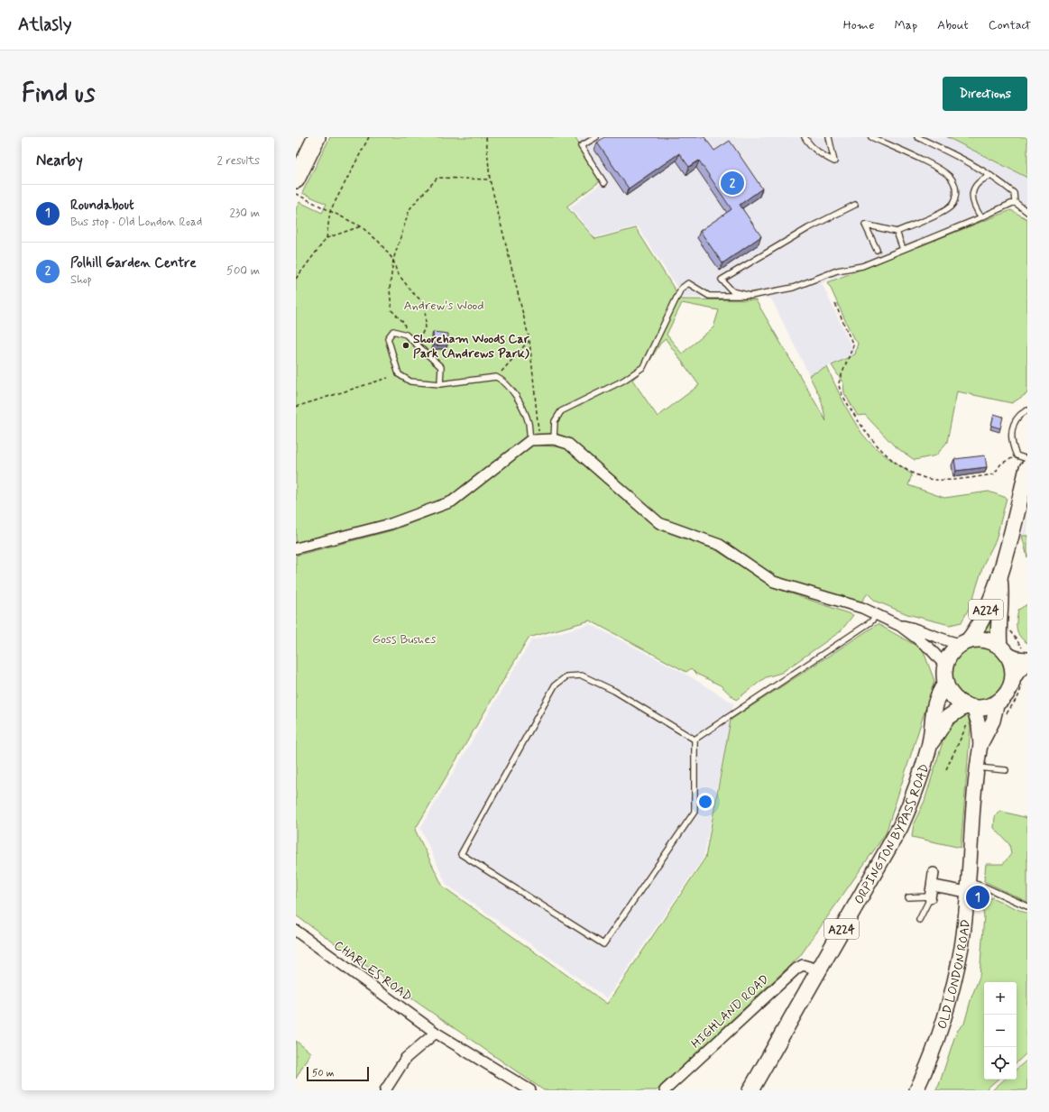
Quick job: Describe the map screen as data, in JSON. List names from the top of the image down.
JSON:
{
  "streets": {
    "main road": ["A224", "ORPINGTON BYPASS ROAD"],
    "street": ["CHARLES ROAD", "OLD LONDON ROAD", "HIGHLAND ROAD"]
  },
  "crossings": [
    ["A224", "ORPINGTON BYPASS ROAD"],
    ["A224", "OLD LONDON ROAD"],
    ["ORPINGTON BYPASS ROAD", "OLD LONDON ROAD"],
    ["ORPINGTON BYPASS ROAD", "HIGHLAND ROAD"]
  ],
  "parks": ["Andrew's Wood", "Goss Bushes"],
  "places": ["Shoreham Woods Car Park (Andrews Park)"],
  "scale_bar": "50 m",
  "page": {
    "header": "Atlasly",
    "nav": [
      "Home",
      "Map",
      "About",
      "Contact"
    ],
    "buttons": "Directions",
    "title": "Find us",
    "heading": ["Nearby", "2 results"],
    "pins": ["2", "1"],
    "list": [
      {
        "mark": "1",
        "name": "Roundabout",
        "note": "Bus stop · Old London Road",
        "value": "230 m"
      },
      {
        "mark": "2",
        "name": "Polhill Garden Centre",
        "note": "Shop",
        "value": "500 m"
      }
    ],
    "map_buttons": ["+", "−"],
    "scale": "50 m"
  }
}
